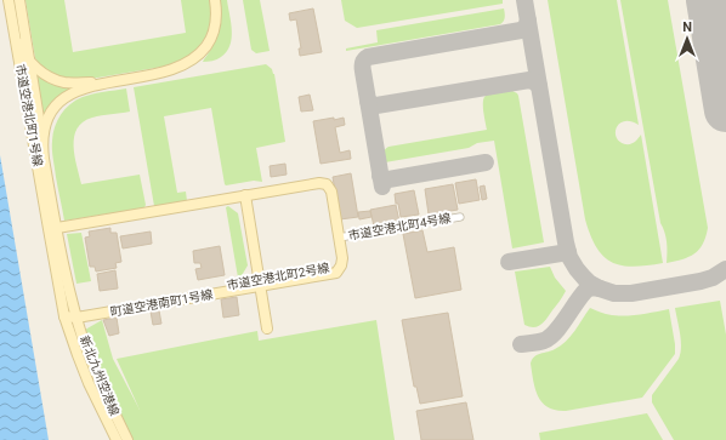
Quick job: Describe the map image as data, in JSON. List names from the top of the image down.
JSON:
{
  "streets": {
    "street": [
      "市道空港北町1号線",
      "市道空港北町4号線",
      "市道空港北町2号線",
      "新北九州空港線"
    ]
  },
  "crossings": [
    ["市道空港北町1号線", "市道空港北町2号線"],
    ["市道空港北町1号線", "新北九州空港線"],
    ["市道空港北町4号線", "市道空港北町2号線"],
    ["市道空港北町2号線", "新北九州空港線"]
  ],
  "north": "top"
}
